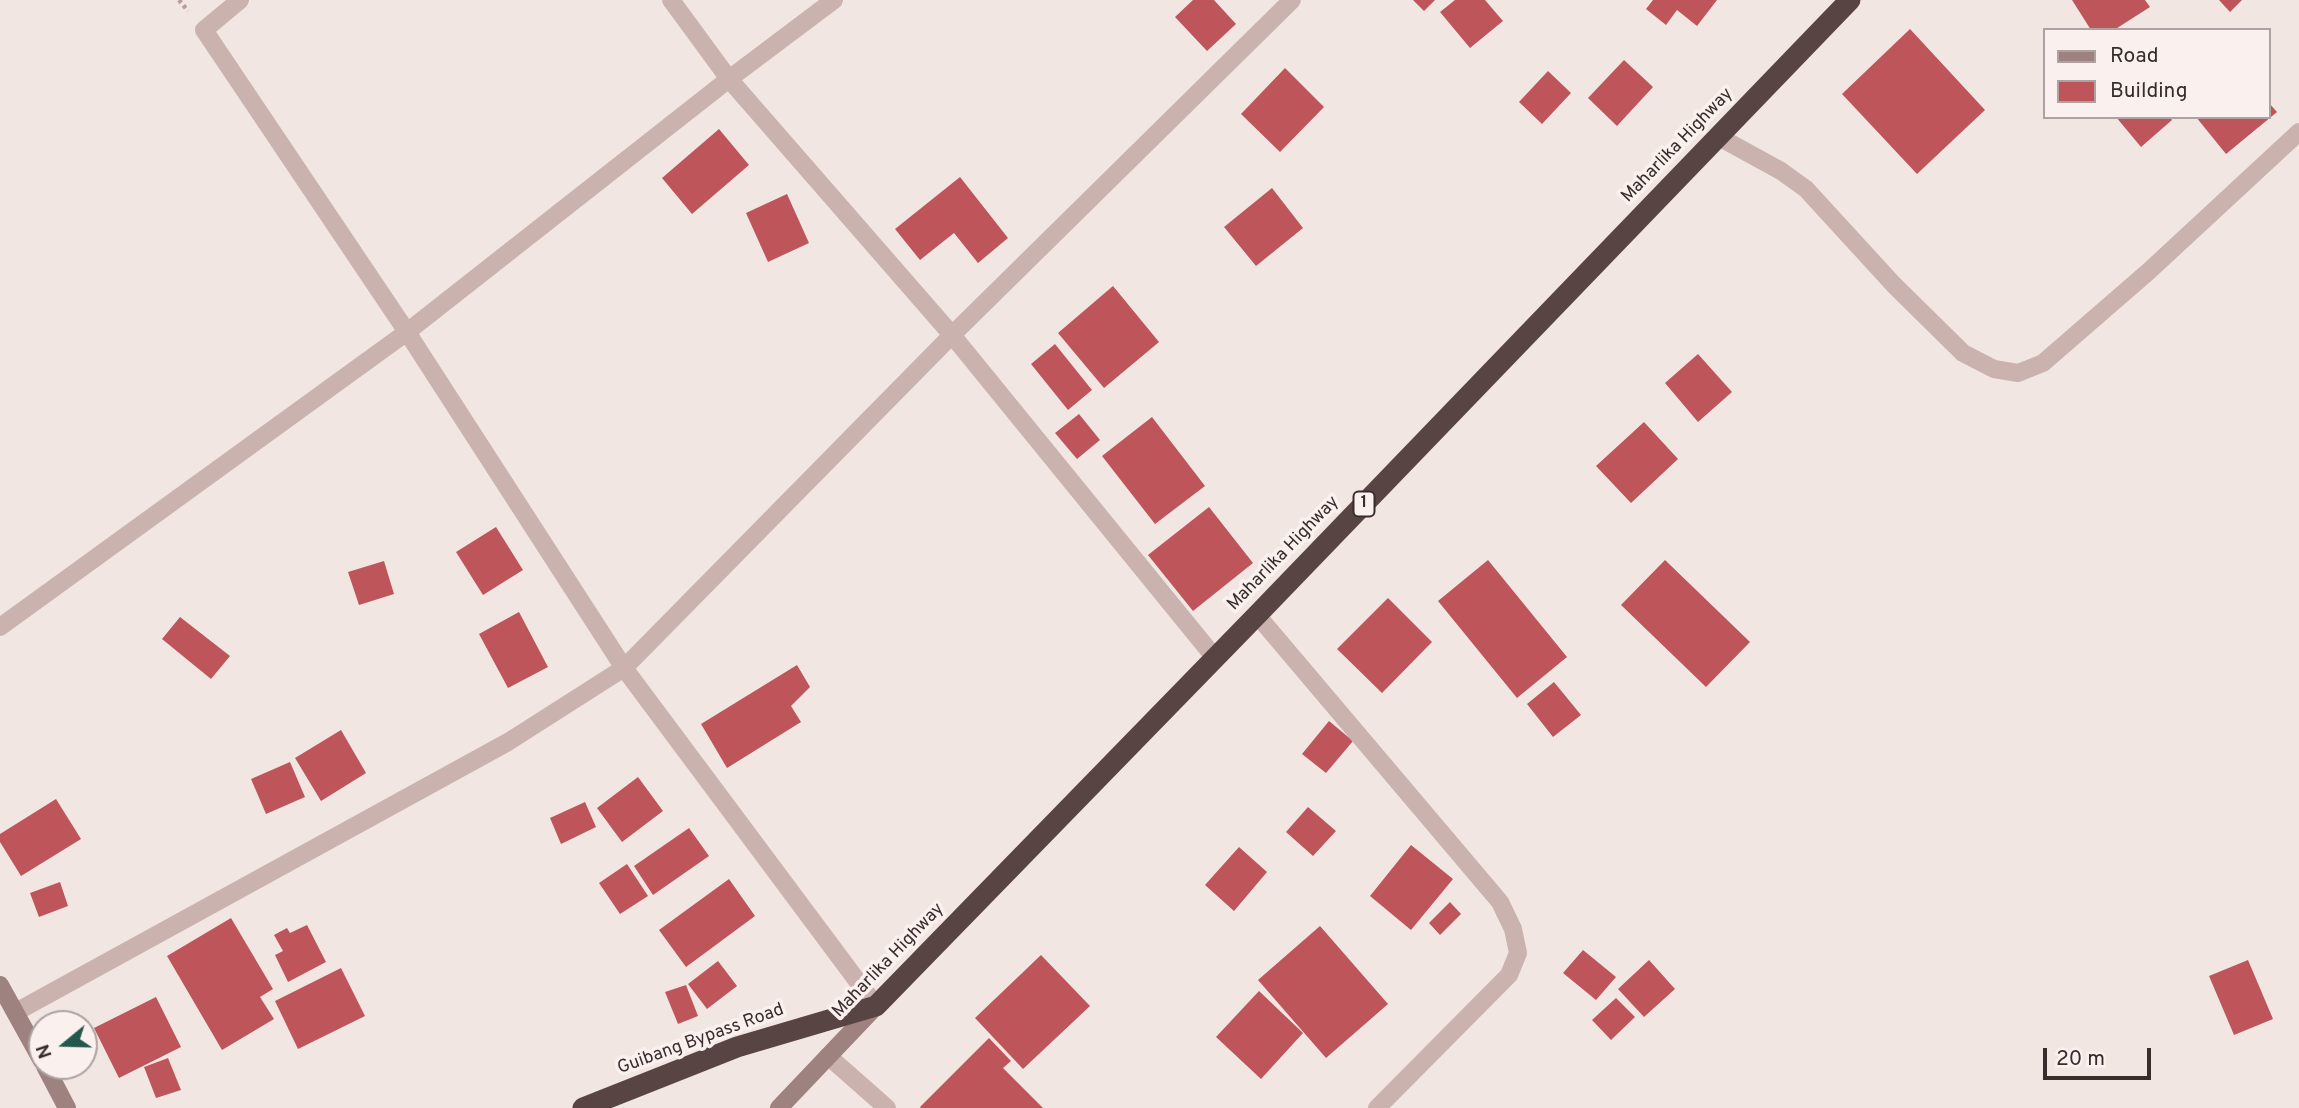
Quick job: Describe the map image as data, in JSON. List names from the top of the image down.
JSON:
{
  "streets": {
    "highway": ["Maharlika Highway", "1", "Guibang Bypass Road"]
  },
  "crossings": [
    ["Maharlika Highway", "Guibang Bypass Road"]
  ],
  "legend": ["Road", "Building"],
  "scale_bar": "20 m",
  "north": "left"
}
